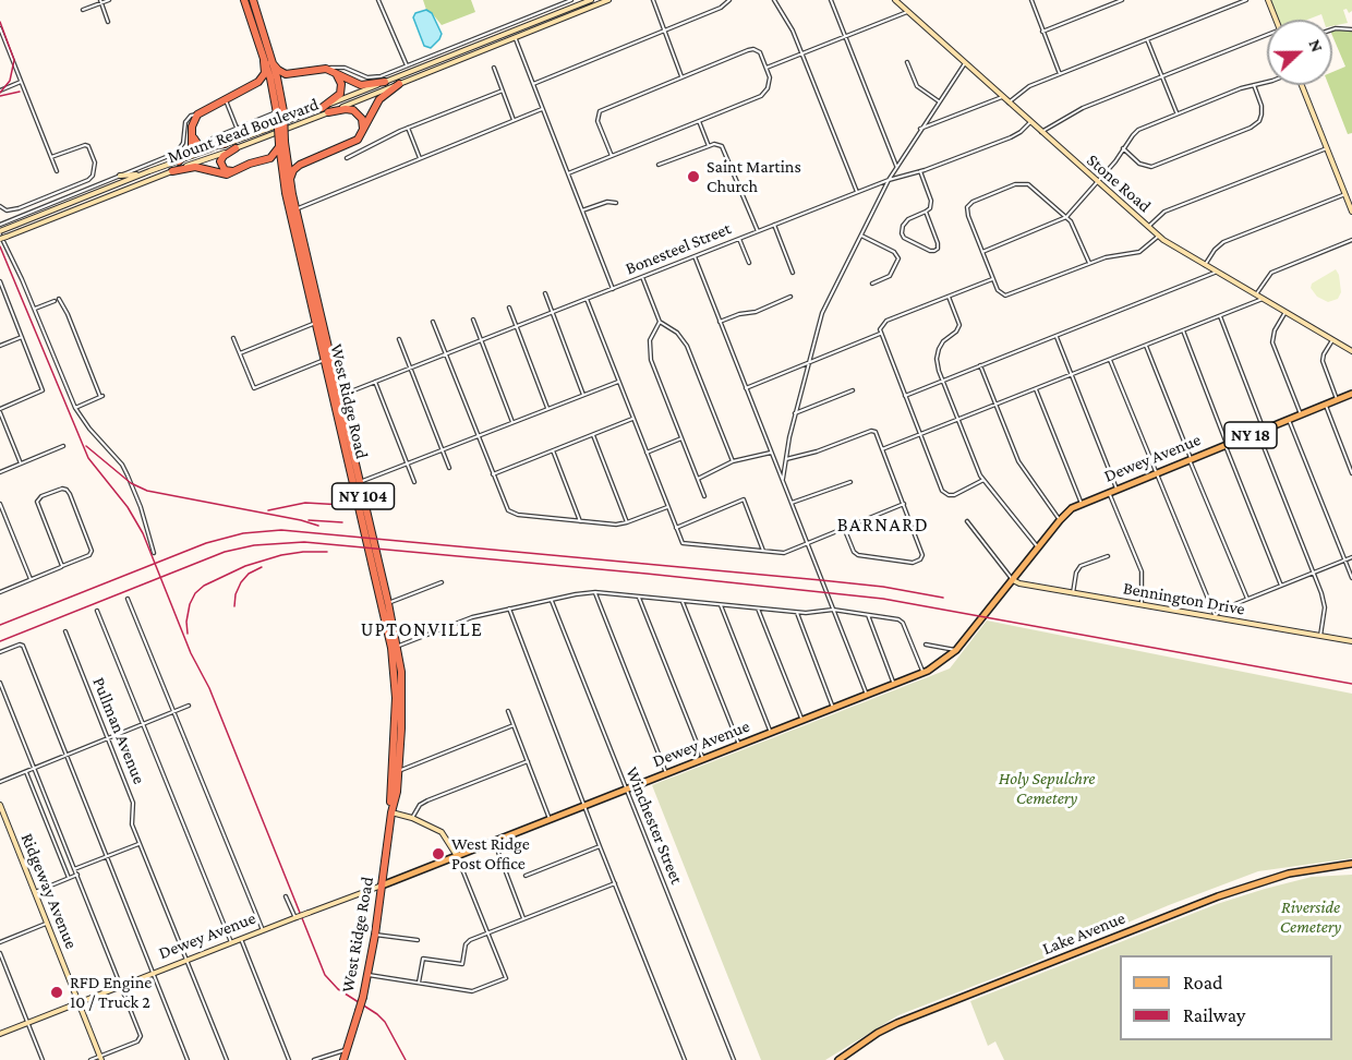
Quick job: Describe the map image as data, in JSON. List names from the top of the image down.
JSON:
{
  "streets": {
    "highway": ["West Ridge Road", "NY 104"],
    "main road": ["NY 18", "Dewey Avenue", "Lake Avenue"],
    "street": [
      "Mount Read Boulevard",
      "Stone Road",
      "Bonesteel Street",
      "Bennington Drive",
      "Pullman Avenue",
      "Winchester Street",
      "Ridgeway Avenue"
    ]
  },
  "crossings": [
    ["Mount Read Boulevard", "West Ridge Road"],
    ["Stone Road", "Bonesteel Street"],
    ["Bonesteel Street", "West Ridge Road"],
    ["West Ridge Road", "Dewey Avenue"],
    ["Dewey Avenue", "Bennington Drive"],
    ["Dewey Avenue", "Pullman Avenue"],
    ["Dewey Avenue", "Winchester Street"],
    ["Dewey Avenue", "Ridgeway Avenue"]
  ],
  "districts": ["BARNARD", "UPTONVILLE"],
  "parks": ["Holy Sepulchre Cemetery", "Riverside Cemetery"],
  "places": ["Saint Martins Church", "West Ridge Post Office", "RFD Engine 10 / Truck 2"],
  "legend": ["Road", "Railway"],
  "north": "right"
}
